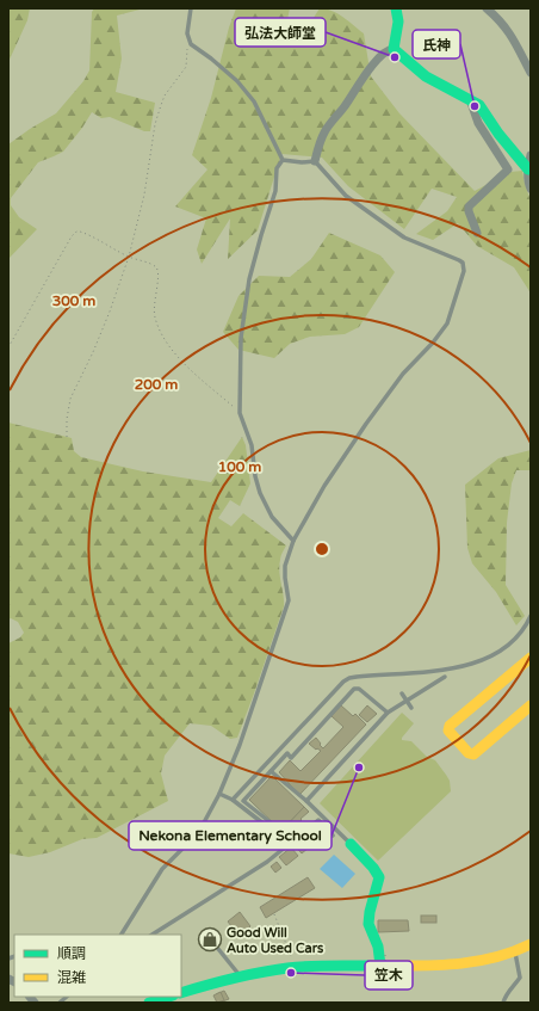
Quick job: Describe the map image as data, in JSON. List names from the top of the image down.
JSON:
{
  "places": {
    "other": [
      "弘法大師堂",
      "氏神",
      "Nekona Elementary School",
      "笠木"
    ],
    "shop": ["Good Will Auto Used Cars"]
  },
  "legend": ["順調", "混雑"],
  "rings": ["300 m", "200 m", "100 m"]
}
